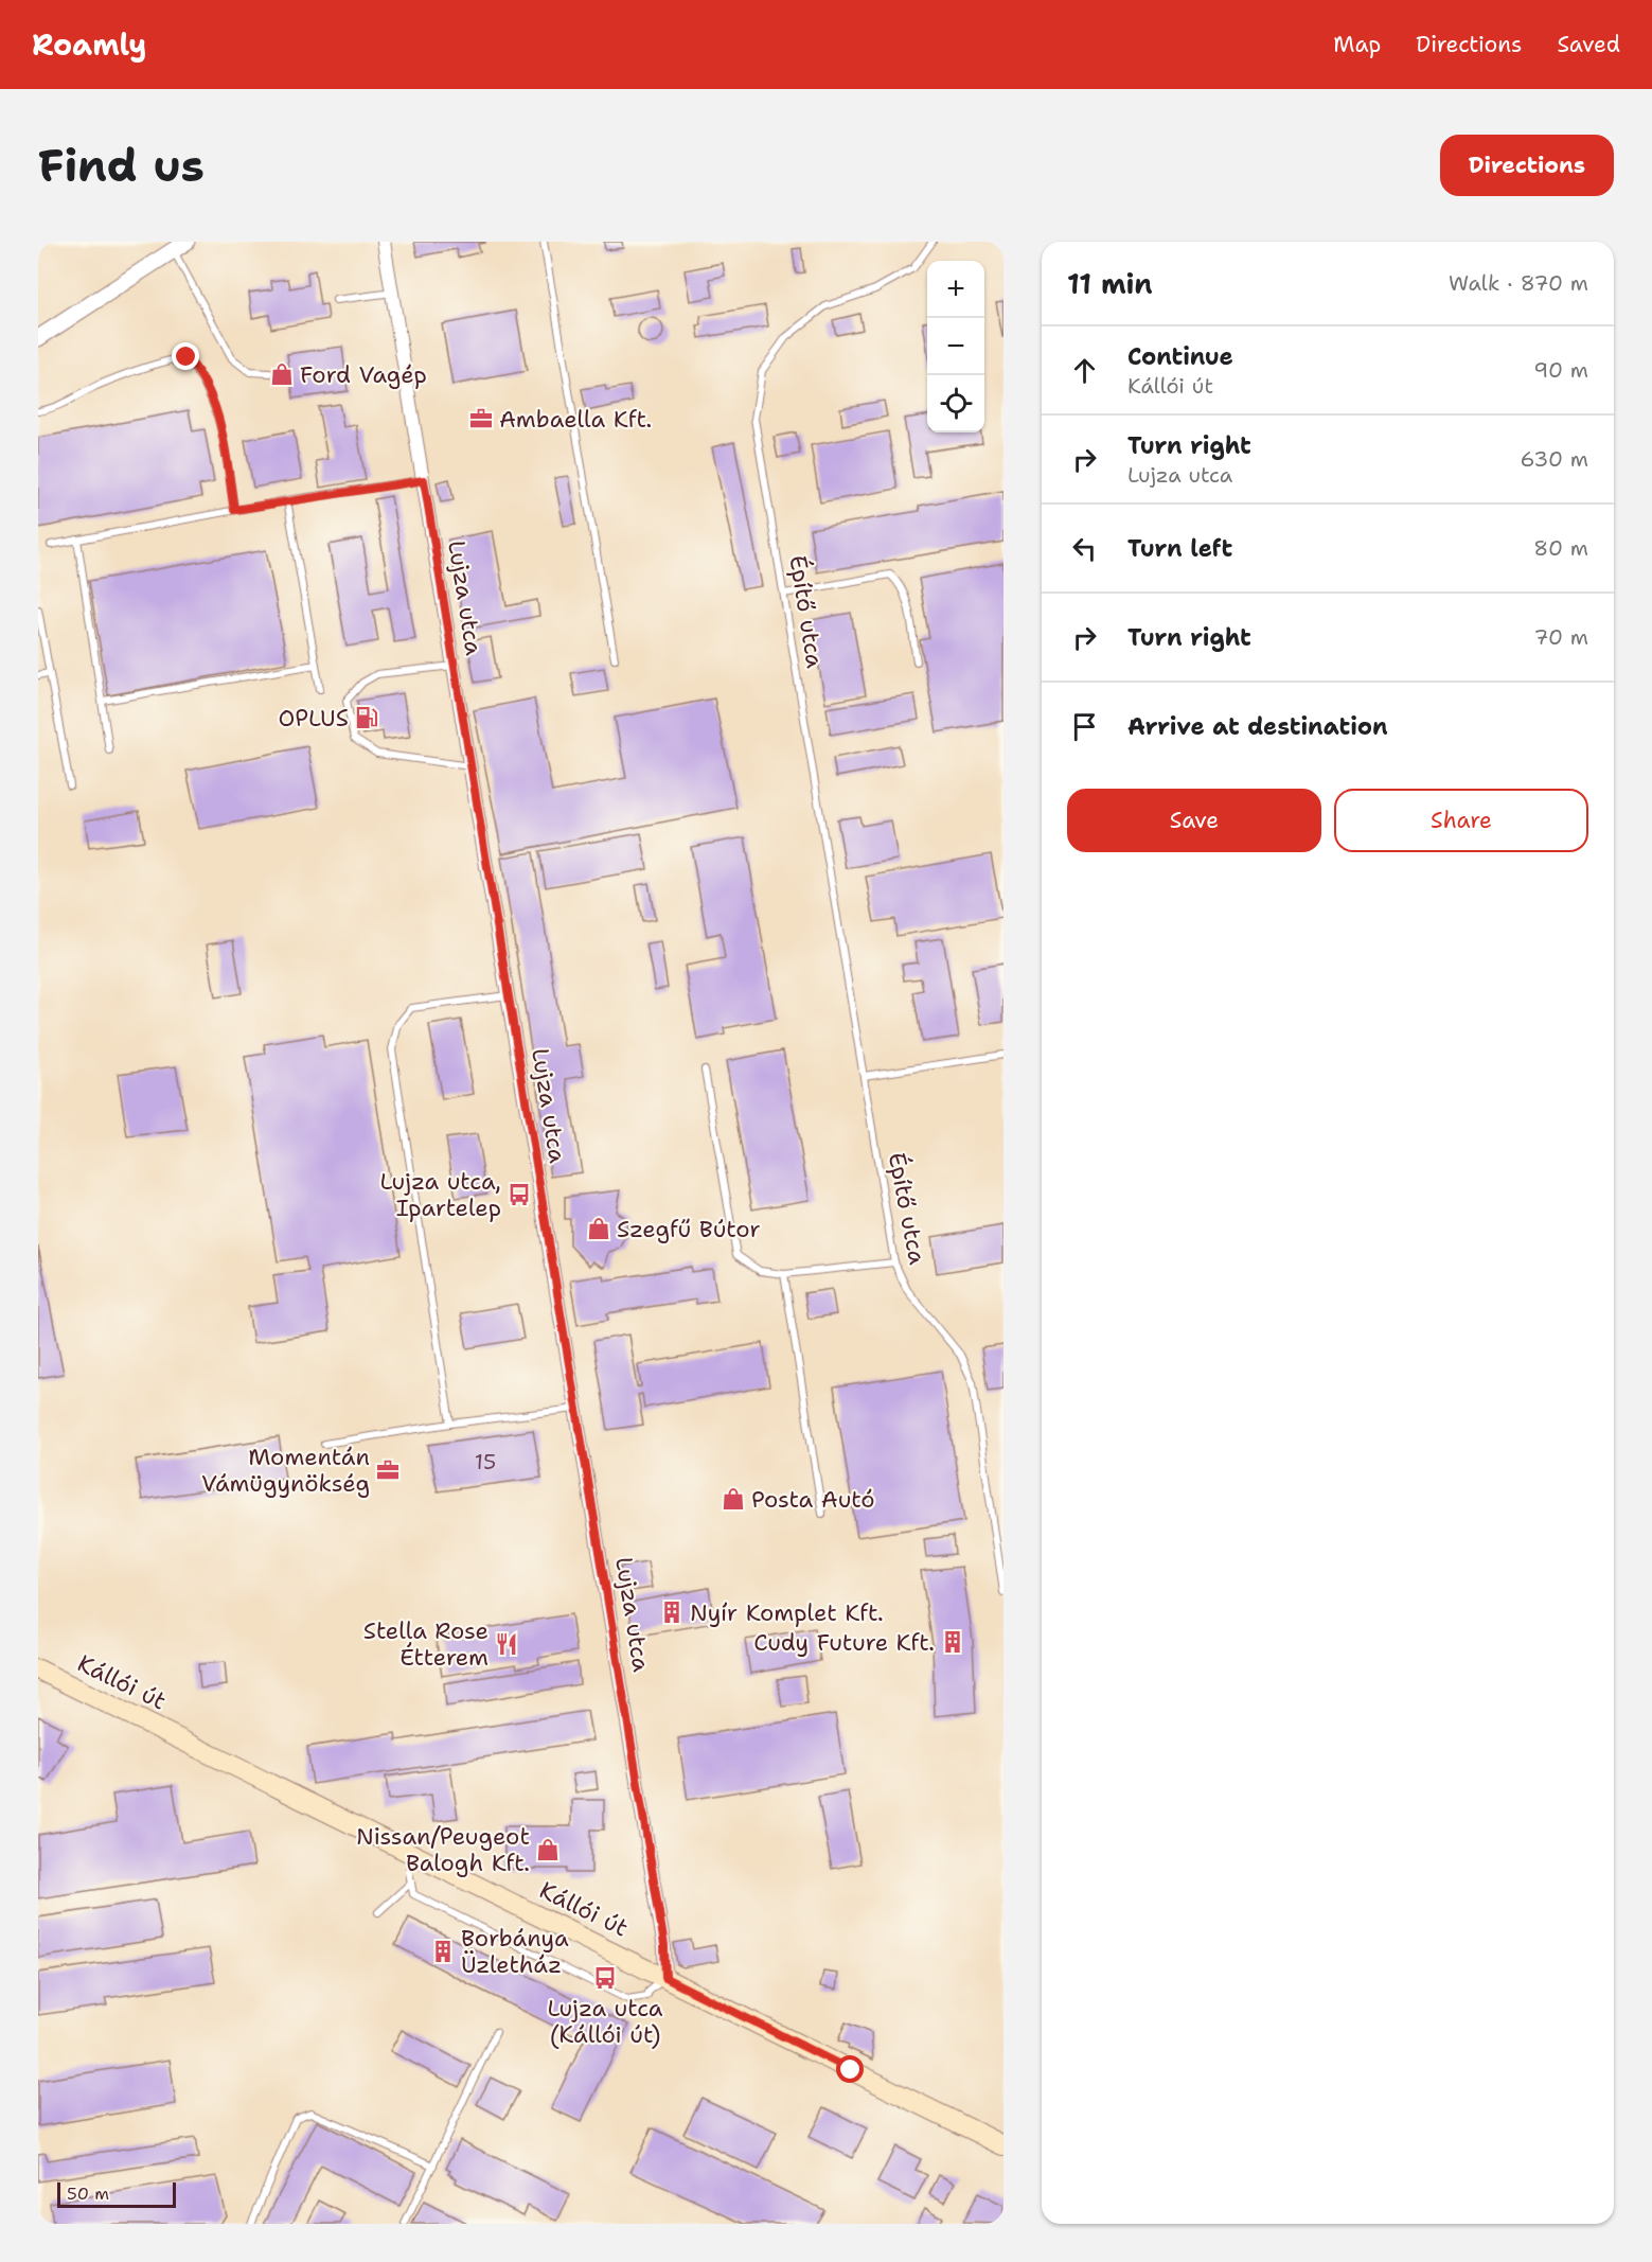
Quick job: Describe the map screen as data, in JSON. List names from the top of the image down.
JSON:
{
  "streets": {
    "main road": ["Kállói út"],
    "street": ["Lujza utca"],
    "lane": ["Építő utca"]
  },
  "crossings": [
    ["Lujza utca", "Kállói út"]
  ],
  "places": {
    "shop": [
      "Ford Vagép",
      "Szegfű Bútor",
      "Posta Autó",
      "Nissan/Peugeot Balogh Kft."
    ],
    "office": ["Ambaella Kft.", "Momentán Vámügynökség"],
    "fuel station": ["OPLUS"],
    "bus stop": ["Lujza utca, Ipartelep", "Lujza utca (Kállói út)"],
    "building": ["Nyír Komplet Kft.", "Cudy Future Kft.", "Borbánya Üzletház"],
    "restaurant": ["Stella Rose Étterem"]
  },
  "house_numbers": ["15"],
  "scale_bar": "50 m",
  "page": {
    "header": "Roamly",
    "nav": ["Map", "Directions", "Saved"],
    "buttons": [
      "Directions",
      ["Save", "Share"]
    ],
    "title": "Find us",
    "heading": ["11 min", "Walk · 870 m"],
    "map_buttons": ["+", "−"],
    "list": [
      ["Continue", "Kállói út", "90 m"],
      ["Turn right", "Lujza utca", "630 m"],
      ["Turn left", "80 m"],
      ["Turn right", "70 m"],
      "Arrive at destination"
    ],
    "scale": "50 m"
  }
}
